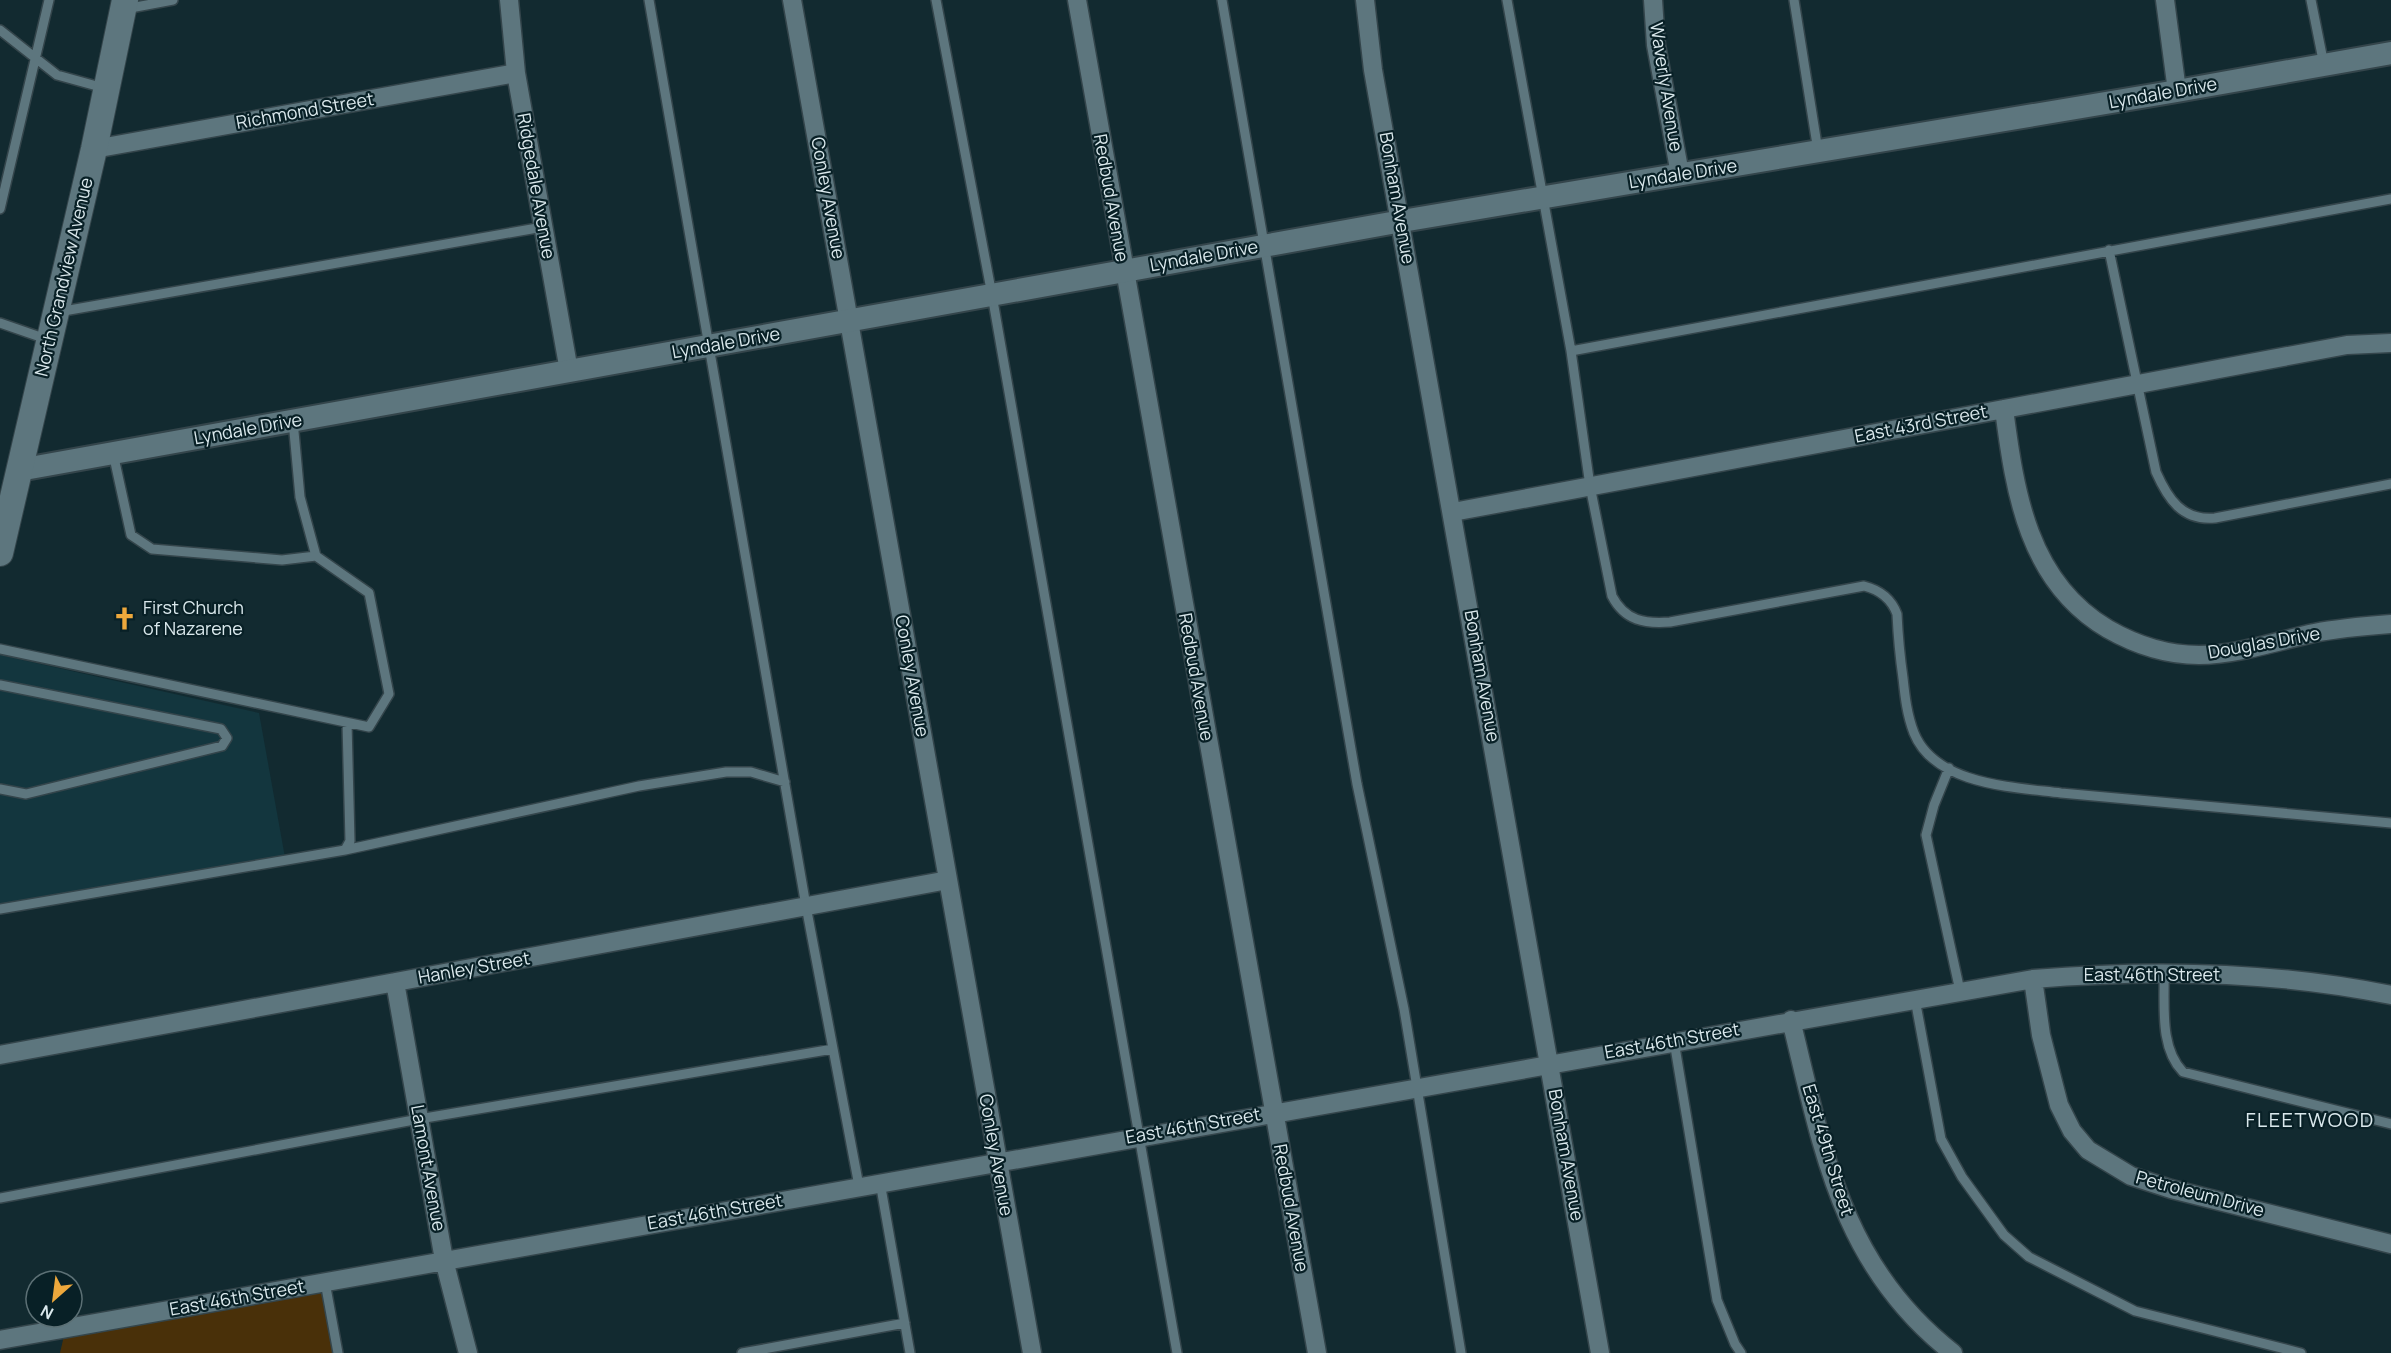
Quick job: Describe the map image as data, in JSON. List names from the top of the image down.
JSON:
{
  "streets": {
    "main road": ["North Grandview Avenue"],
    "street": [
      "Waverly Avenue",
      "Lyndale Drive",
      "Richmond Street",
      "Ridgedale Avenue",
      "Conley Avenue",
      "Redbud Avenue",
      "Bonham Avenue",
      "East 43rd Street",
      "Douglas Drive",
      "Hanley Street",
      "East 46th Street",
      "East 49th Street",
      "Lamont Avenue",
      "Petroleum Drive"
    ]
  },
  "crossings": [
    ["Waverly Avenue", "Lyndale Drive"],
    ["Lyndale Drive", "Ridgedale Avenue"],
    ["Lyndale Drive", "Conley Avenue"],
    ["Lyndale Drive", "Redbud Avenue"],
    ["Lyndale Drive", "Bonham Avenue"],
    ["Lyndale Drive", "North Grandview Avenue"],
    ["Richmond Street", "Ridgedale Avenue"],
    ["Richmond Street", "North Grandview Avenue"],
    ["Conley Avenue", "Hanley Street"],
    ["Conley Avenue", "East 46th Street"],
    ["Redbud Avenue", "East 46th Street"],
    ["Bonham Avenue", "East 43rd Street"],
    ["Bonham Avenue", "East 46th Street"],
    ["East 43rd Street", "Douglas Drive"],
    ["Hanley Street", "Lamont Avenue"],
    ["East 46th Street", "East 49th Street"],
    ["East 46th Street", "Lamont Avenue"],
    ["East 46th Street", "Petroleum Drive"]
  ],
  "districts": ["FLEETWOOD"],
  "places": {
    "church": ["First Church of Nazarene"]
  },
  "north": "bottom left"
}
